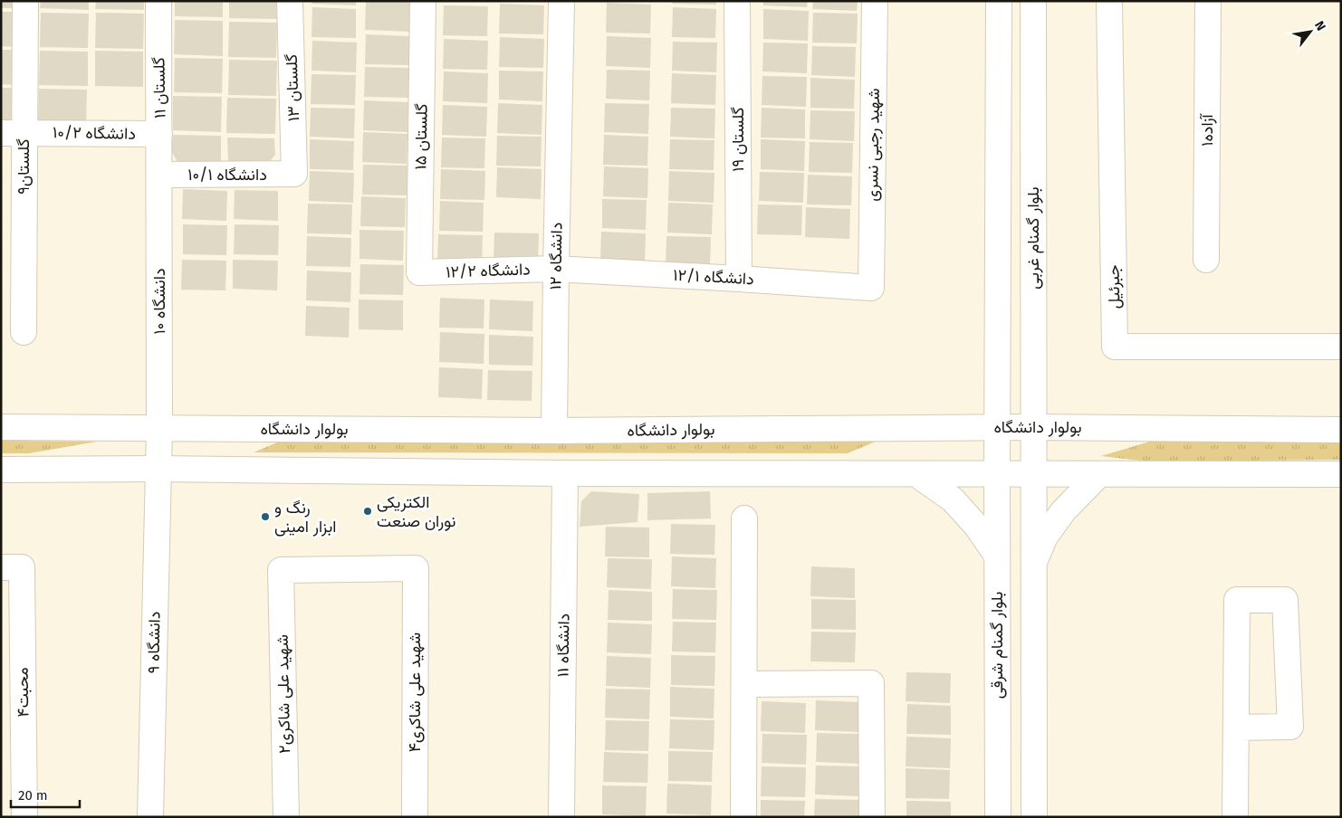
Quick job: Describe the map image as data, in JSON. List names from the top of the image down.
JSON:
{
  "streets": {
    "street": [
      "گلستان ۱۱",
      "گلستان ۱۳",
      "آزاده۱",
      "دانشگاه ۱۰/۲",
      "گلستان ۱۵",
      "گلستان ۱۹",
      "شهید رجبی نسری",
      "گلستان۹",
      "دانشگاه ۱۰/۱",
      "بلوار گمنام غربی",
      "دانشگاه ۱۲",
      "دانشگاه ۱۲/۲",
      "دانشگاه ۱۲/۱",
      "جبرئیل",
      "دانشگاه ۱۰",
      "بولوار دانشگاه",
      "دانشگاه ۹",
      "دانشگاه ۱۱",
      "بلوار گمنام شرقی",
      "محبت۴",
      "شهید علی شاکری۴",
      "شهید علی شاکری۲"
    ]
  },
  "crossings": [
    ["گلستان ۱۱", "دانشگاه ۱۰/۲"],
    ["گلستان ۱۱", "دانشگاه ۱۰/۱"],
    ["گلستان ۱۱", "دانشگاه ۱۰"],
    ["گلستان ۱۳", "دانشگاه ۱۰/۱"],
    ["دانشگاه ۱۰/۲", "گلستان۹"],
    ["گلستان ۱۵", "دانشگاه ۱۲/۲"],
    ["گلستان ۱۹", "دانشگاه ۱۲/۱"],
    ["شهید رجبی نسری", "دانشگاه ۱۲/۱"],
    ["دانشگاه ۱۰/۱", "دانشگاه ۱۰"],
    ["بلوار گمنام غربی", "بولوار دانشگاه"],
    ["دانشگاه ۱۲", "دانشگاه ۱۲/۲"],
    ["دانشگاه ۱۲", "دانشگاه ۱۲/۱"],
    ["دانشگاه ۱۲", "بولوار دانشگاه"],
    ["دانشگاه ۱۲/۲", "دانشگاه ۱۲/۱"],
    ["دانشگاه ۱۰", "بولوار دانشگاه"],
    ["دانشگاه ۱۰", "دانشگاه ۹"],
    ["شهید علی شاکری۴", "شهید علی شاکری۲"]
  ],
  "places": ["الکتریکی نوران صنعت", "رنگ و ابزار امینی"],
  "scale_bar": "20 m",
  "north": "top right"
}
